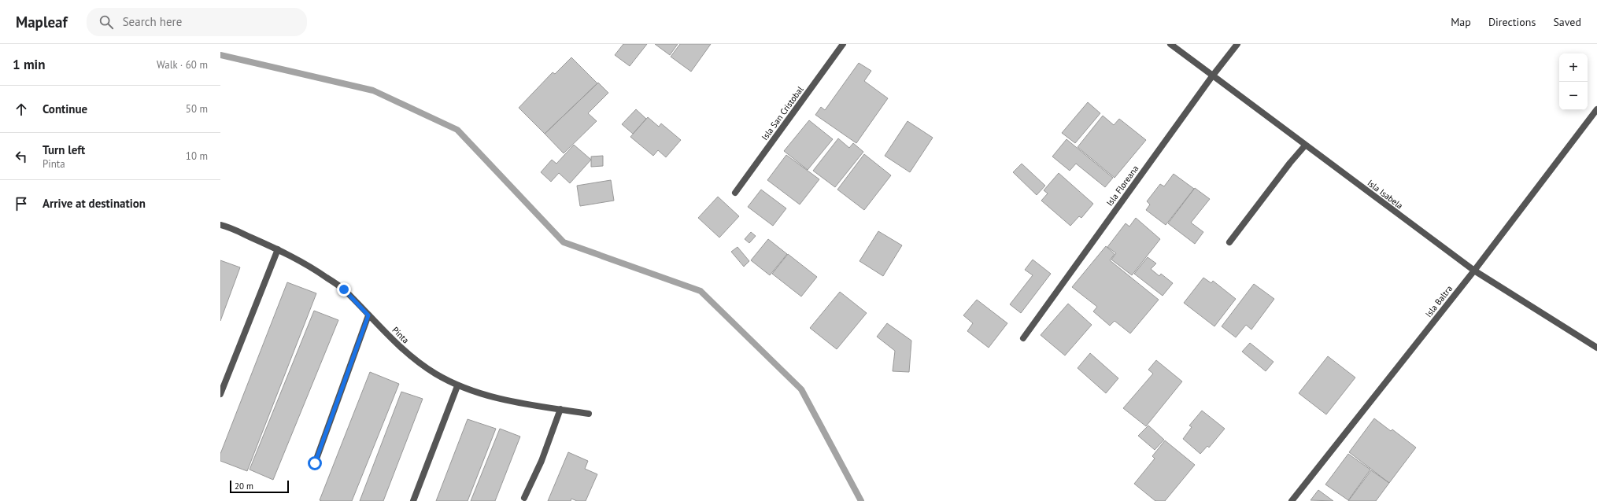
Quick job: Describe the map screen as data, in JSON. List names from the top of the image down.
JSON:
{
  "streets": {
    "street": [
      "Isla San Cristobal",
      "Isla Floreana",
      "Isla Isabela",
      "Isla Baltra",
      "Pinta"
    ]
  },
  "crossings": [
    ["Isla Floreana", "Isla Isabela"],
    ["Isla Isabela", "Isla Baltra"]
  ],
  "scale_bar": "20 m",
  "page": {
    "header": "Mapleaf",
    "search": "Search here",
    "nav": ["Map", "Directions", "Saved"],
    "heading": ["1 min", "Walk · 60 m"],
    "map_buttons": ["+", "−"],
    "list": [
      ["Continue", "50 m"],
      ["Turn left", "Pinta", "10 m"],
      "Arrive at destination"
    ],
    "scale": "20 m"
  }
}
